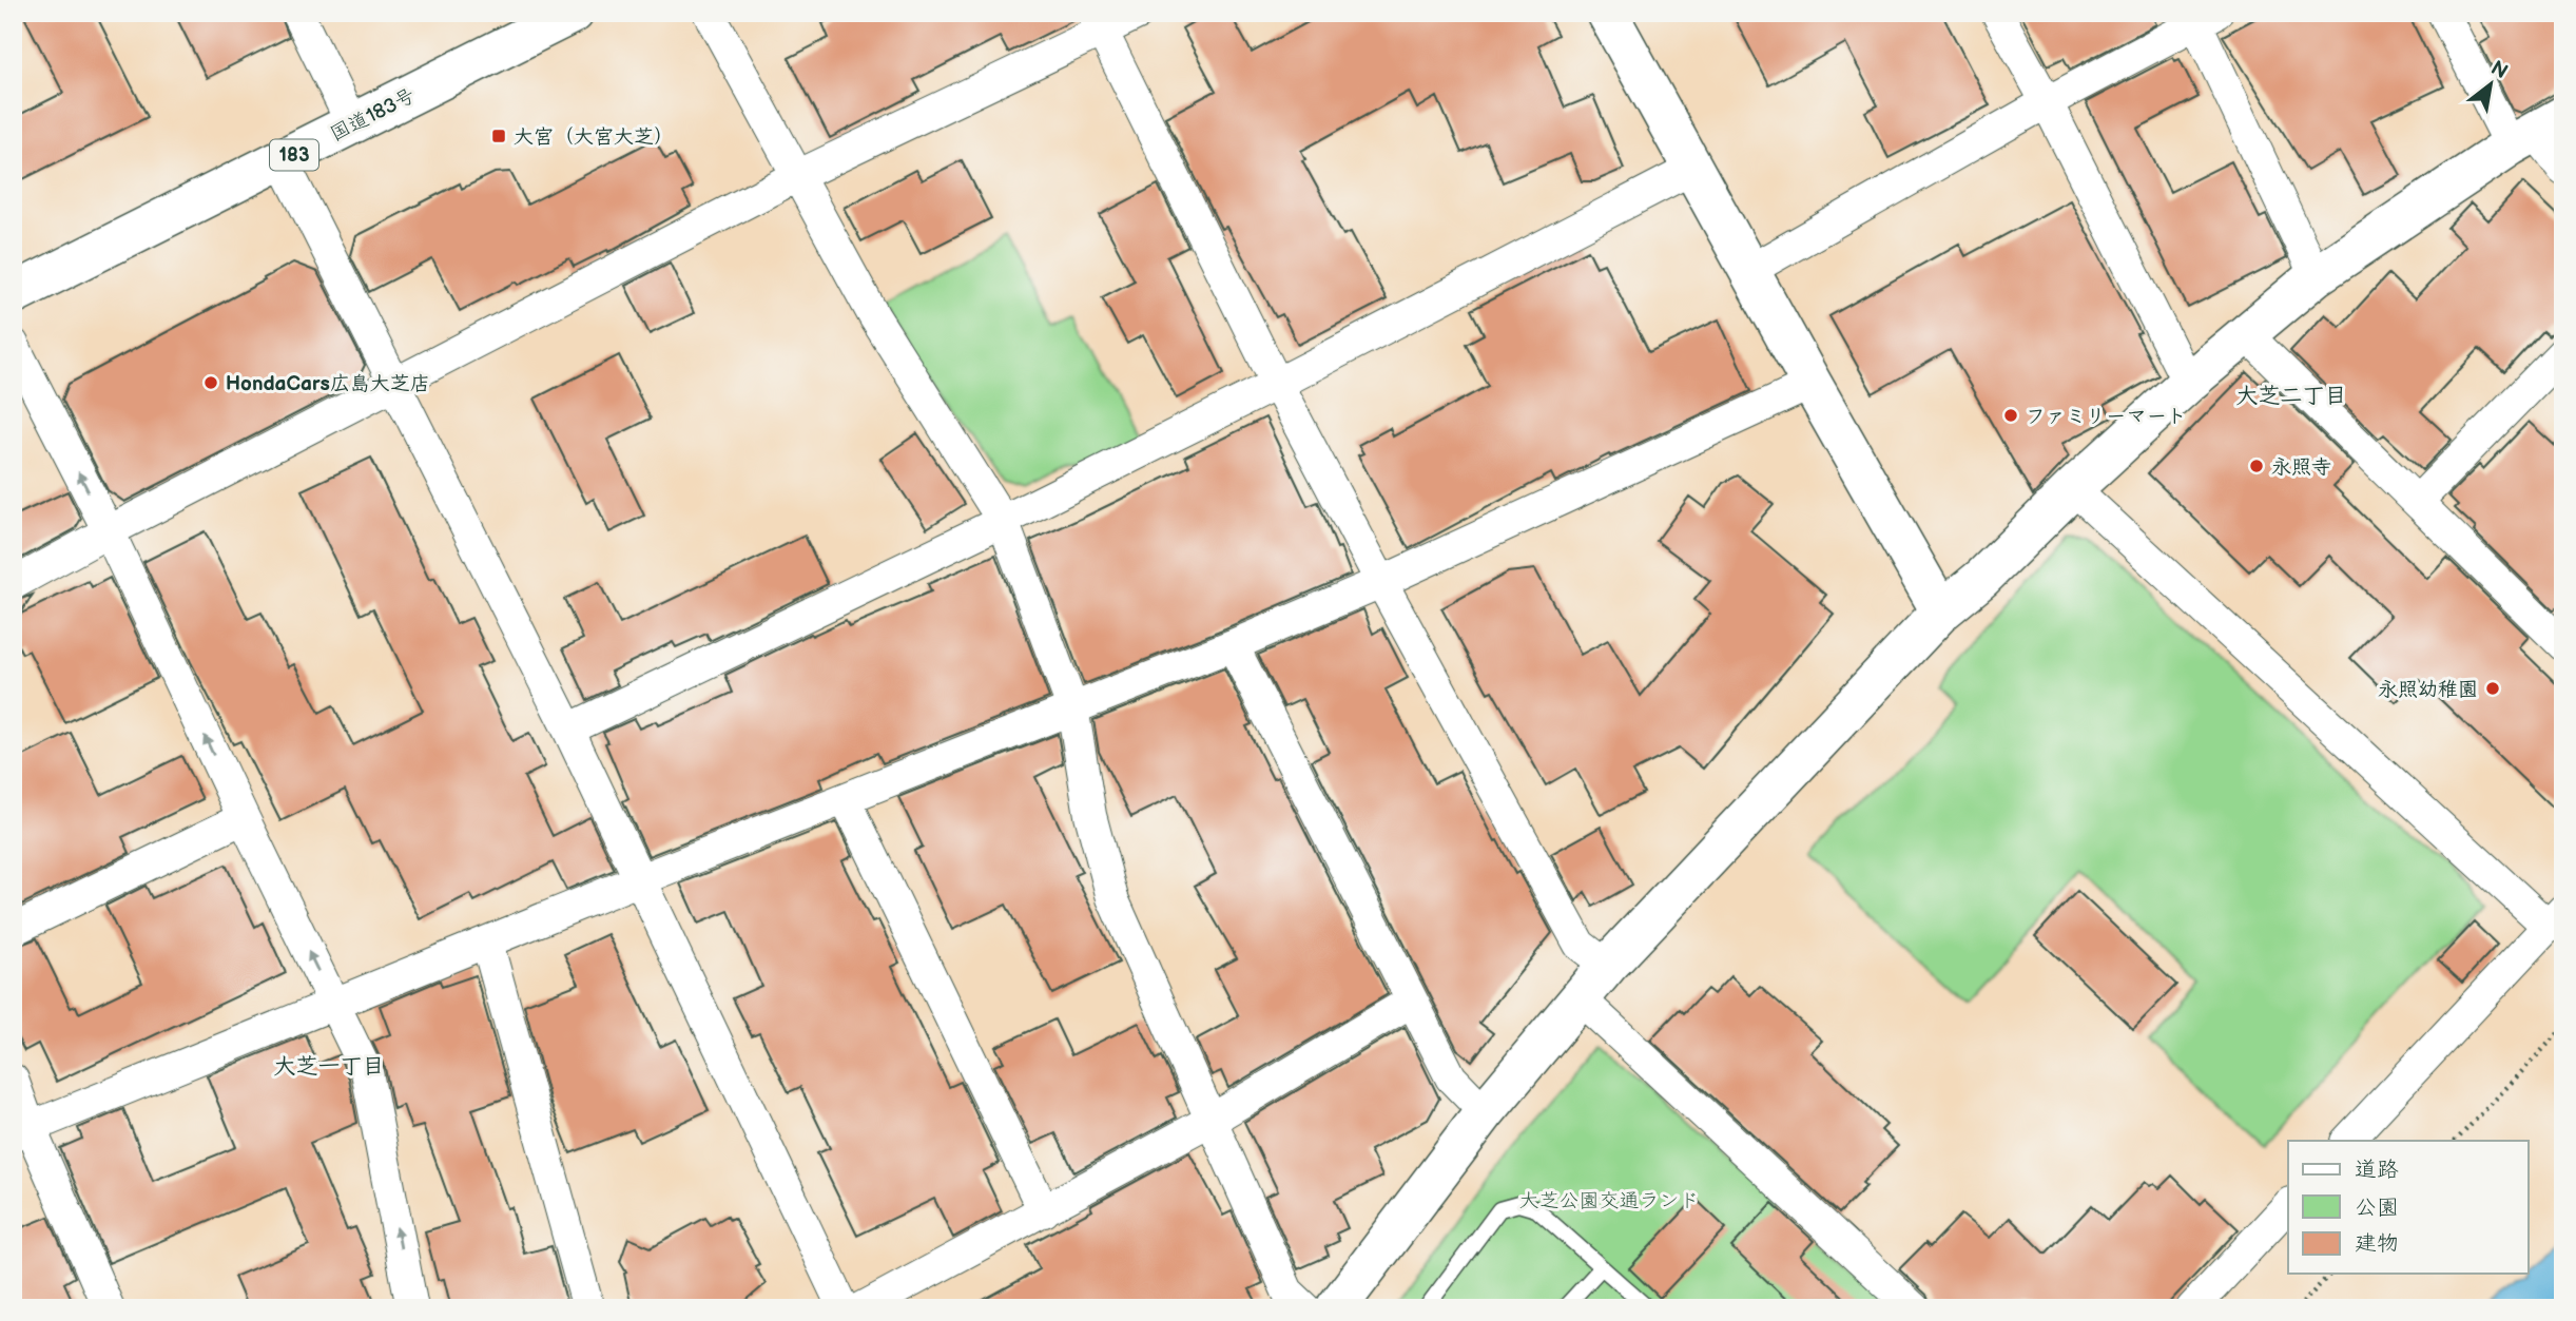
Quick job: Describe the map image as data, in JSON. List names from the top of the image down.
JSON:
{
  "streets": {
    "main road": ["国道183号", "183"]
  },
  "districts": ["大芝二丁目", "大芝一丁目"],
  "parks": ["大芝公園交通ランド"],
  "places": {
    "transit": ["大宮（大宮大芝）"],
    "other": [
      "HondaCars広島大芝店",
      "ファミリーマート",
      "永照寺",
      "永照幼稚園"
    ]
  },
  "legend": ["道路", "公園", "建物"],
  "north": "top right"
}
